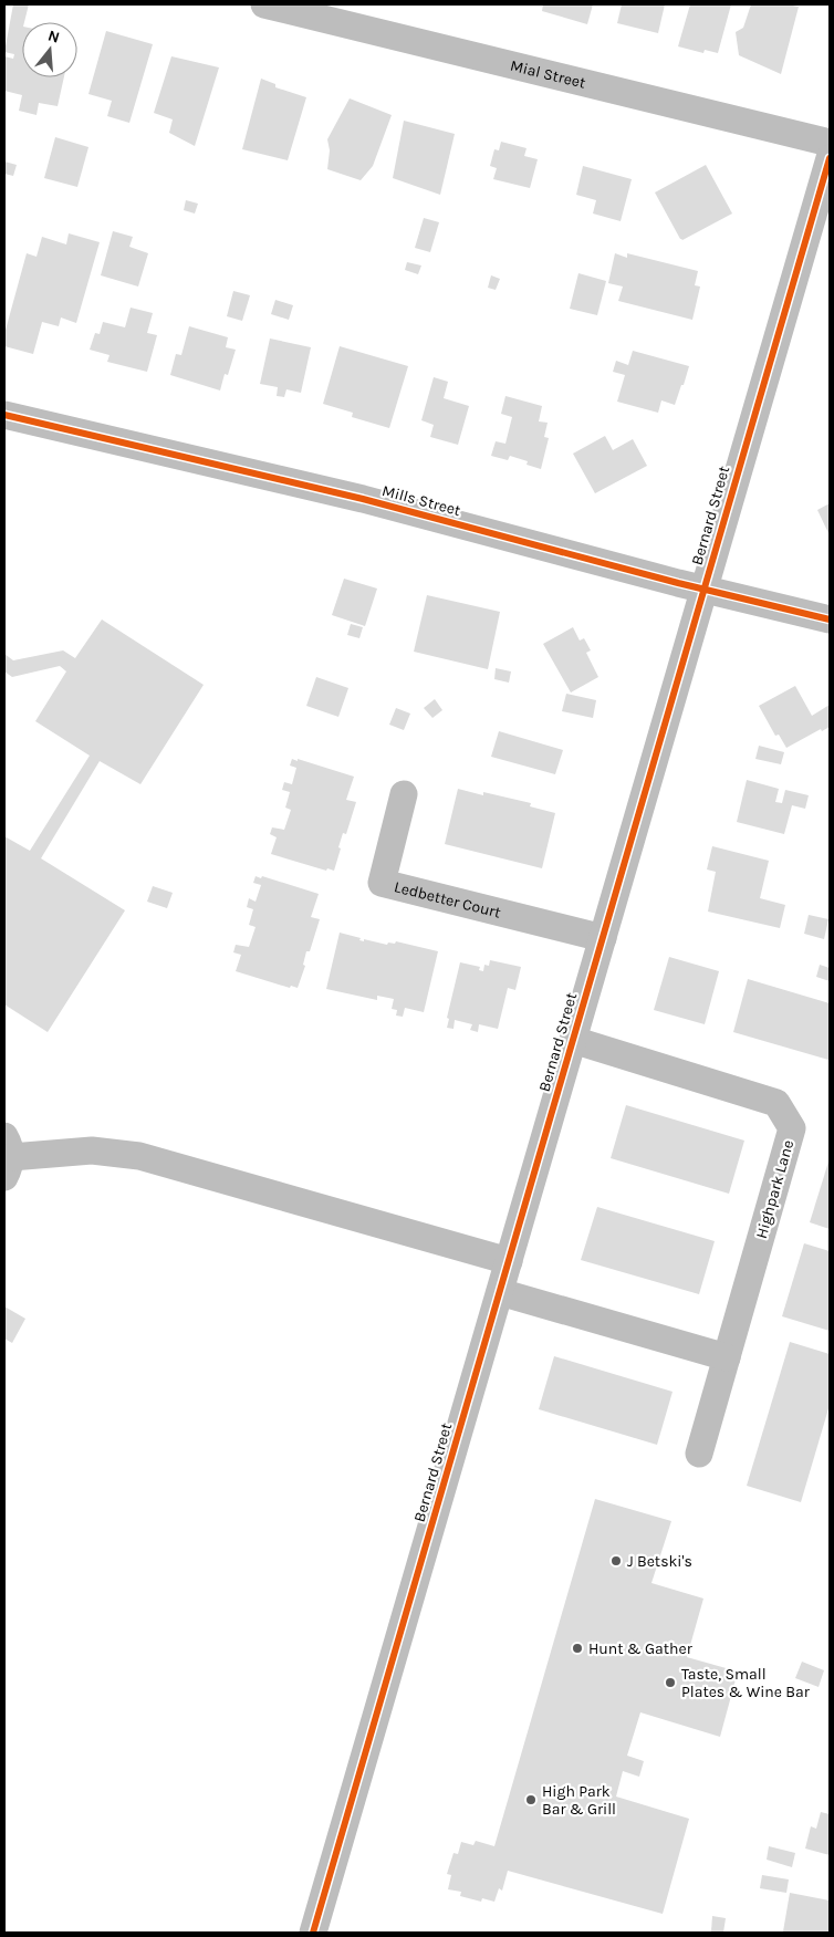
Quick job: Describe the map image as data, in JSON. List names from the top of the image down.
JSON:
{
  "streets": {
    "street": [
      "Mial Street",
      "Mills Street",
      "Bernard Street",
      "Ledbetter Court",
      "Highpark Lane"
    ]
  },
  "crossings": [
    ["Mills Street", "Bernard Street"],
    ["Bernard Street", "Ledbetter Court"],
    ["Bernard Street", "Highpark Lane"]
  ],
  "places": [
    "J Betski's",
    "Hunt & Gather",
    "Taste, Small Plates & Wine Bar",
    "High Park Bar & Grill"
  ],
  "north": "top"
}
